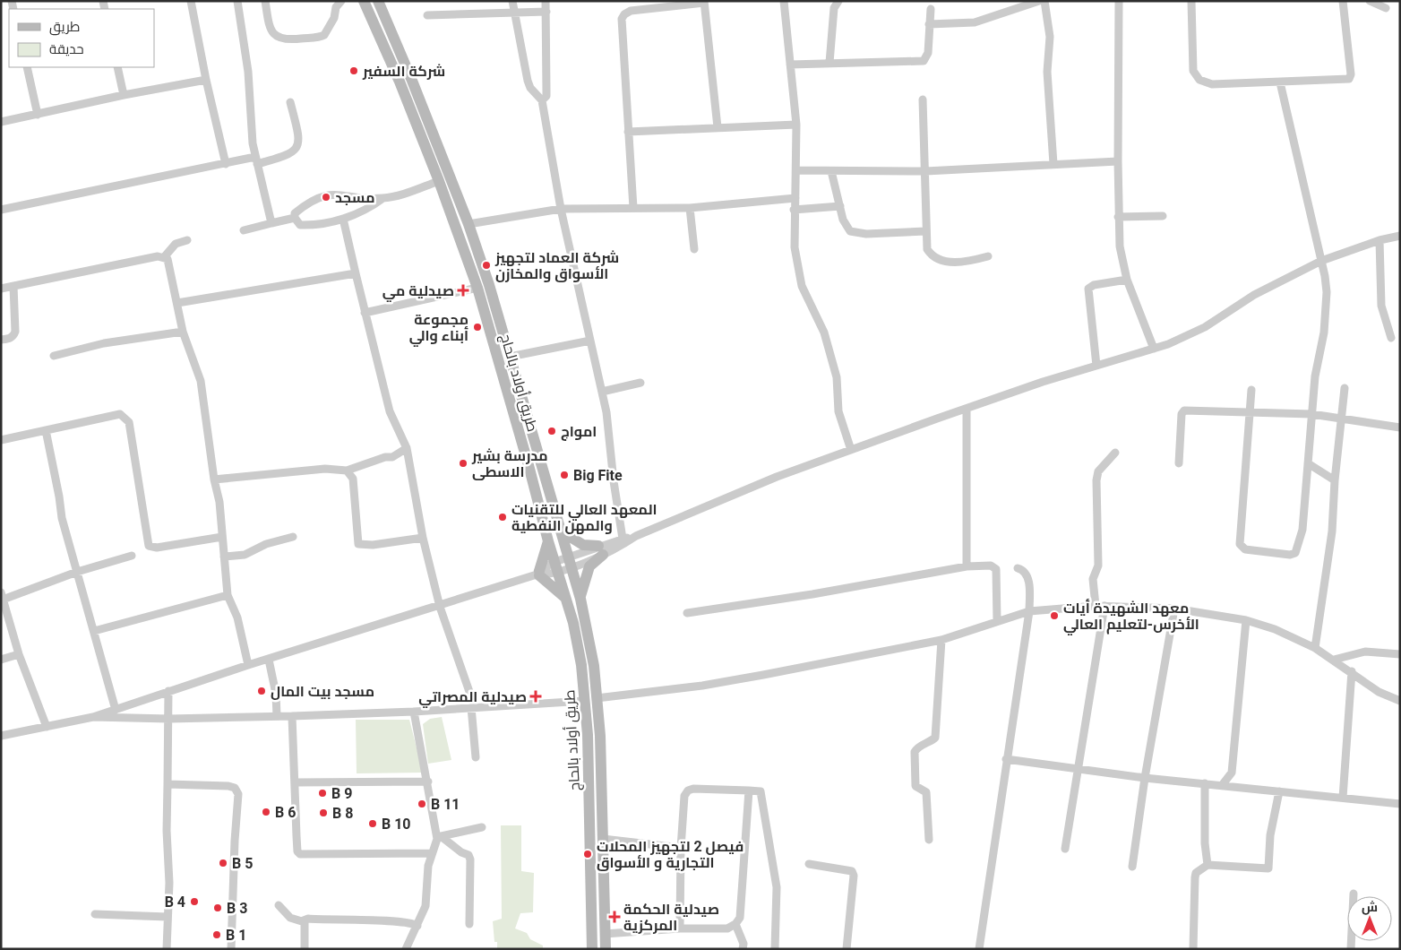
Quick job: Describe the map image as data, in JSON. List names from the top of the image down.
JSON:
{
  "streets": {
    "main road": ["طريق أولاد بالحاج"]
  },
  "places": {
    "other": [
      "شركة السفير",
      "مسجد",
      "شركة العماد لتجهيز الأسواق والمخازن",
      "مجموعة أبناء والي",
      "امواج",
      "مدرسة بشير الاسطى",
      "Big Fite",
      "المعهد العالي للتقنيات والمهن النفطية",
      "معهد الشهيدة أيات الأخرس-لتعليم العالي",
      "مسجد بيت المال",
      "B 9",
      "B 11",
      "B 6",
      "B 8",
      "B 10",
      "فيصل 2 لتجهيز المحلات التجارية و الأسواق",
      "B 5",
      "B 4",
      "B 3",
      "B 1"
    ],
    "health": ["صيدلية مي", "صيدلية المصراتي", "صيدلية الحكمة المركزية"]
  },
  "legend": ["طريق", "حديقة"],
  "north": "top"
}
